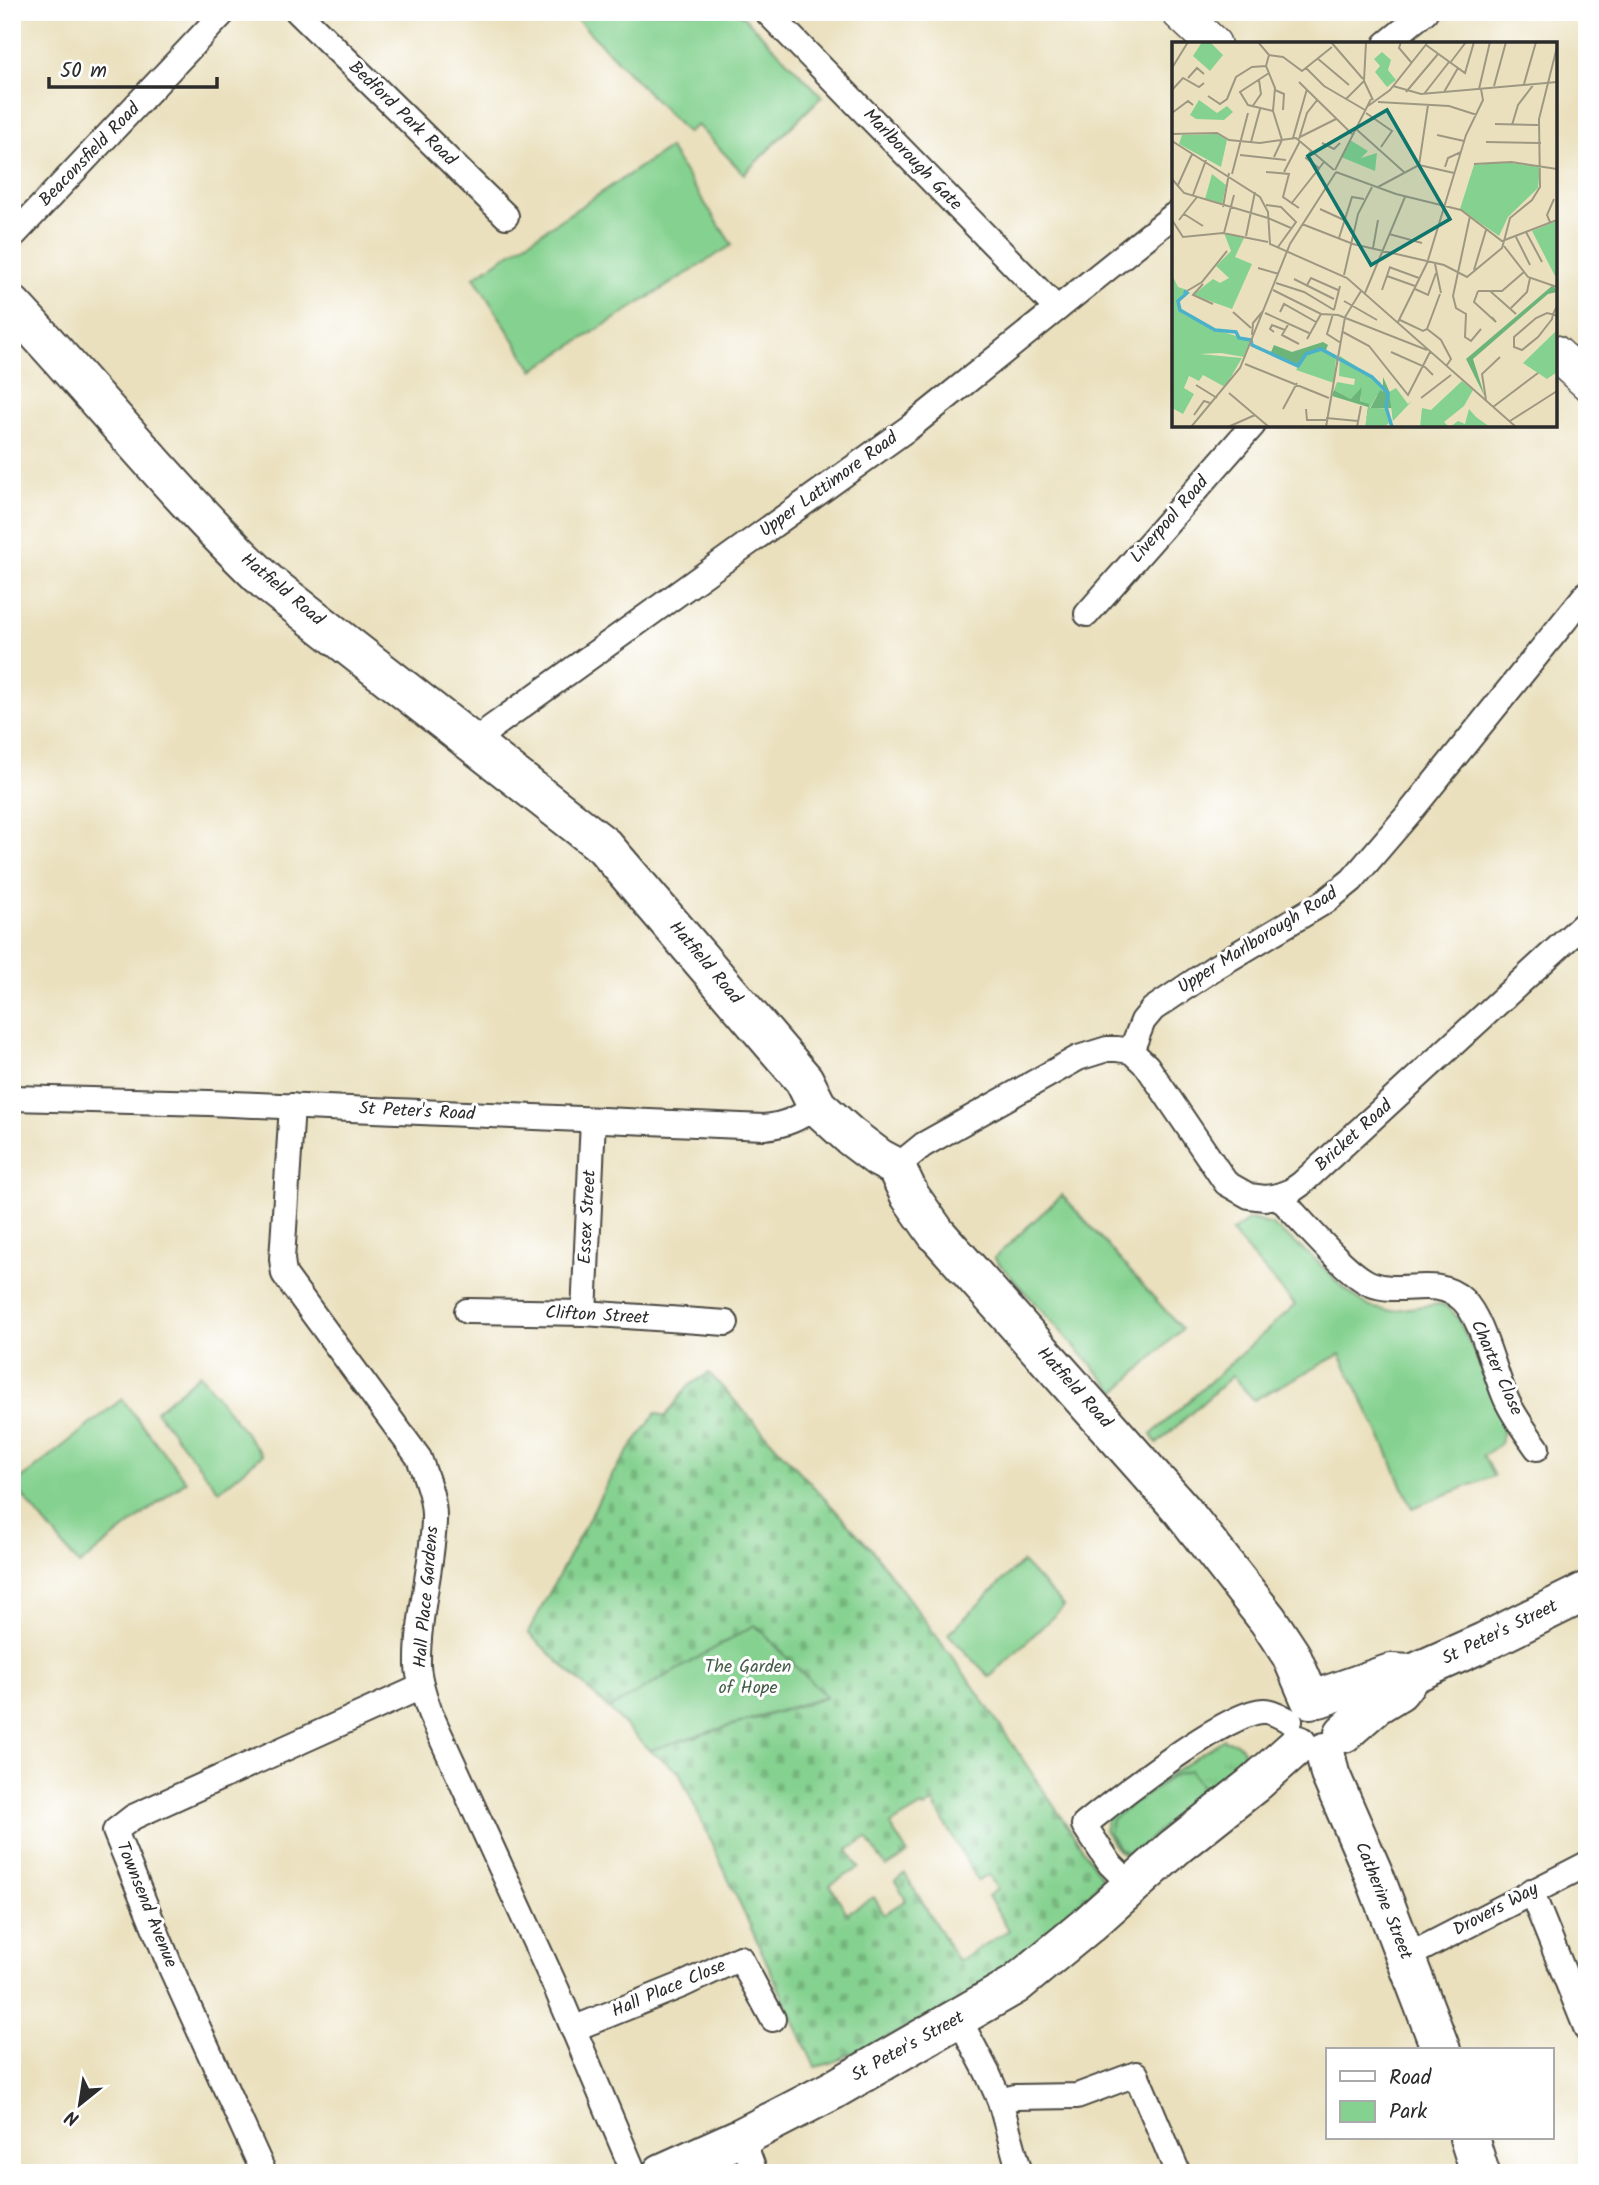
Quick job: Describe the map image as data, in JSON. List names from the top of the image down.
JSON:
{
  "streets": {
    "main road": ["Hatfield Road", "St Peter's Street", "Catherine Street"],
    "street": [
      "Bedford Park Road",
      "Beaconsfield Road",
      "Marlborough Gate",
      "Upper Lattimore Road",
      "Liverpool Road",
      "Upper Marlborough Road",
      "St Peter's Road",
      "Bricket Road",
      "Essex Street",
      "Clifton Street",
      "Charter Close",
      "Hall Place Gardens",
      "Townsend Avenue",
      "Drovers Way",
      "Hall Place Close"
    ]
  },
  "crossings": [
    ["Marlborough Gate", "Upper Lattimore Road"],
    ["Upper Lattimore Road", "Hatfield Road"],
    ["Hatfield Road", "St Peter's Road"],
    ["Hatfield Road", "St Peter's Street"],
    ["Hatfield Road", "Catherine Street"],
    ["St Peter's Road", "Essex Street"],
    ["St Peter's Road", "Hall Place Gardens"],
    ["Bricket Road", "Charter Close"],
    ["Essex Street", "Clifton Street"],
    ["Hall Place Gardens", "Townsend Avenue"],
    ["Hall Place Gardens", "Hall Place Close"],
    ["St Peter's Street", "Catherine Street"],
    ["Catherine Street", "Drovers Way"]
  ],
  "parks": ["The Garden of Hope"],
  "legend": ["Road", "Park"],
  "scale_bar": "50 m",
  "north": "bottom left"
}
